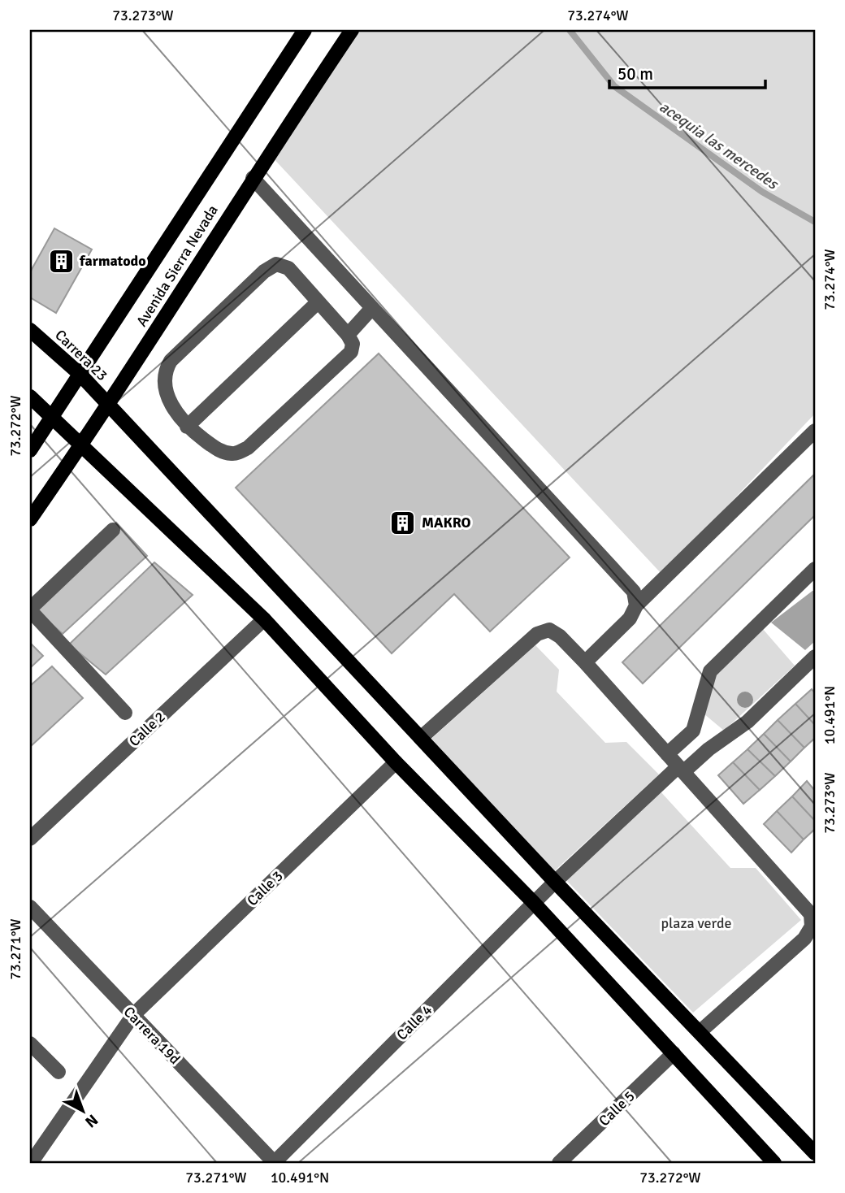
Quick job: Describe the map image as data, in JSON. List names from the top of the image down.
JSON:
{
  "streets": {
    "main road": ["Avenida Sierra Nevada", "Carrera 23"],
    "street": [
      "Calle 2",
      "Calle 3",
      "Calle 4",
      "Carrera 19d",
      "Calle 5"
    ]
  },
  "crossings": [
    ["Avenida Sierra Nevada", "Carrera 23"],
    ["Carrera 23", "Calle 4"],
    ["Calle 3", "Carrera 19d"],
    ["Calle 4", "Carrera 19d"]
  ],
  "water": ["acequia las mercedes"],
  "parks": ["plaza verde"],
  "places": {
    "building": ["farmatodo", "MAKRO"]
  },
  "scale_bar": "50 m",
  "north": "bottom right",
  "coordinates": [
    "73.273°W",
    "73.274°W",
    "73.272°W",
    "10.491°N",
    "73.271°W"
  ]
}
